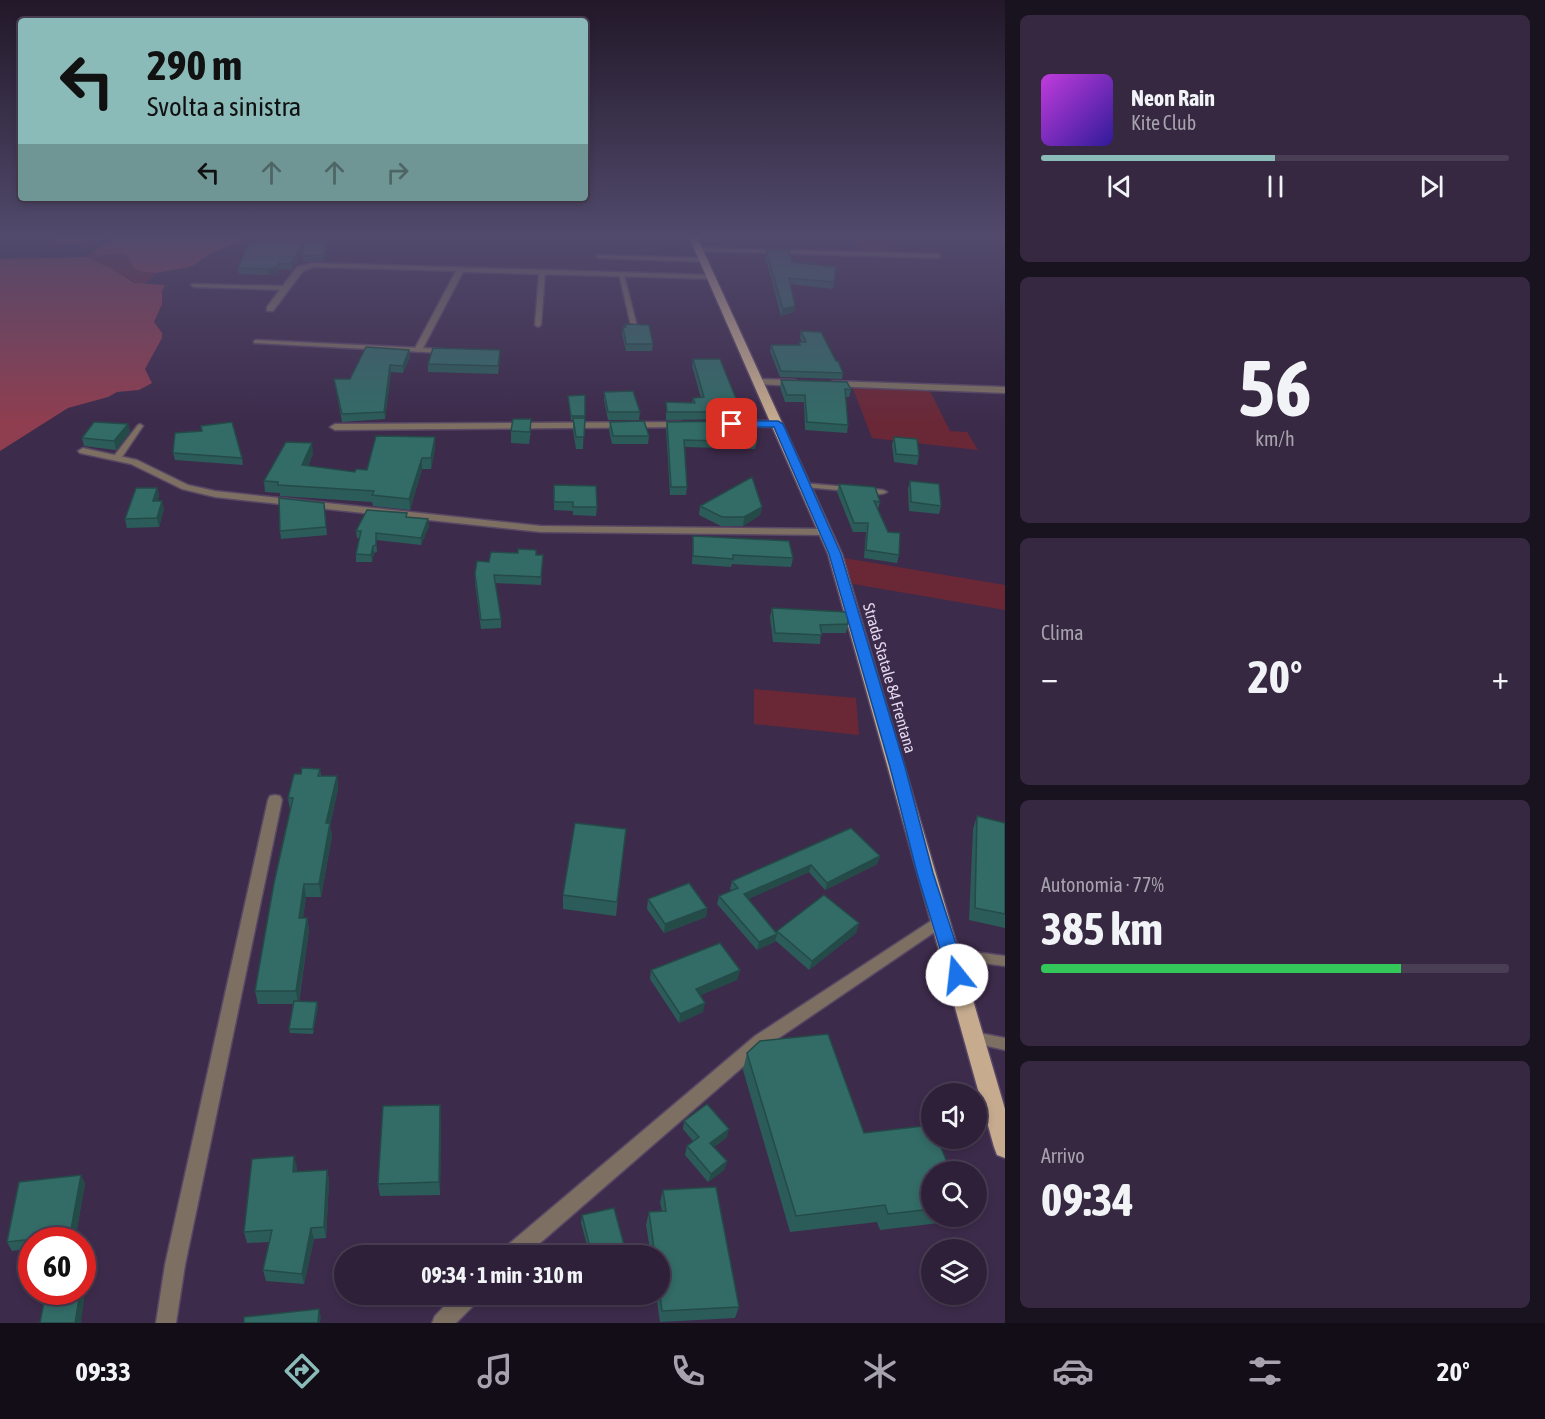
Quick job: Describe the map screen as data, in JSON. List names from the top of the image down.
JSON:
{
  "streets": {
    "main road": ["Strada Statale 84 Frentana"]
  },
  "page": {
    "turn": ["290 m", "Svolta a sinistra"],
    "song": ["Neon Rain", "Kite Club"],
    "tile": [
      ["56", "km/h"],
      "Clima",
      ["Autonomia · 77%", "385 km"],
      ["Arrivo", "09:34"]
    ],
    "heat": ["−", "20°", "+"],
    "limit": "60",
    "trip": "09:34 · 1 min · 310 m",
    "tabs": ["09:33", "20°"]
  }
}
